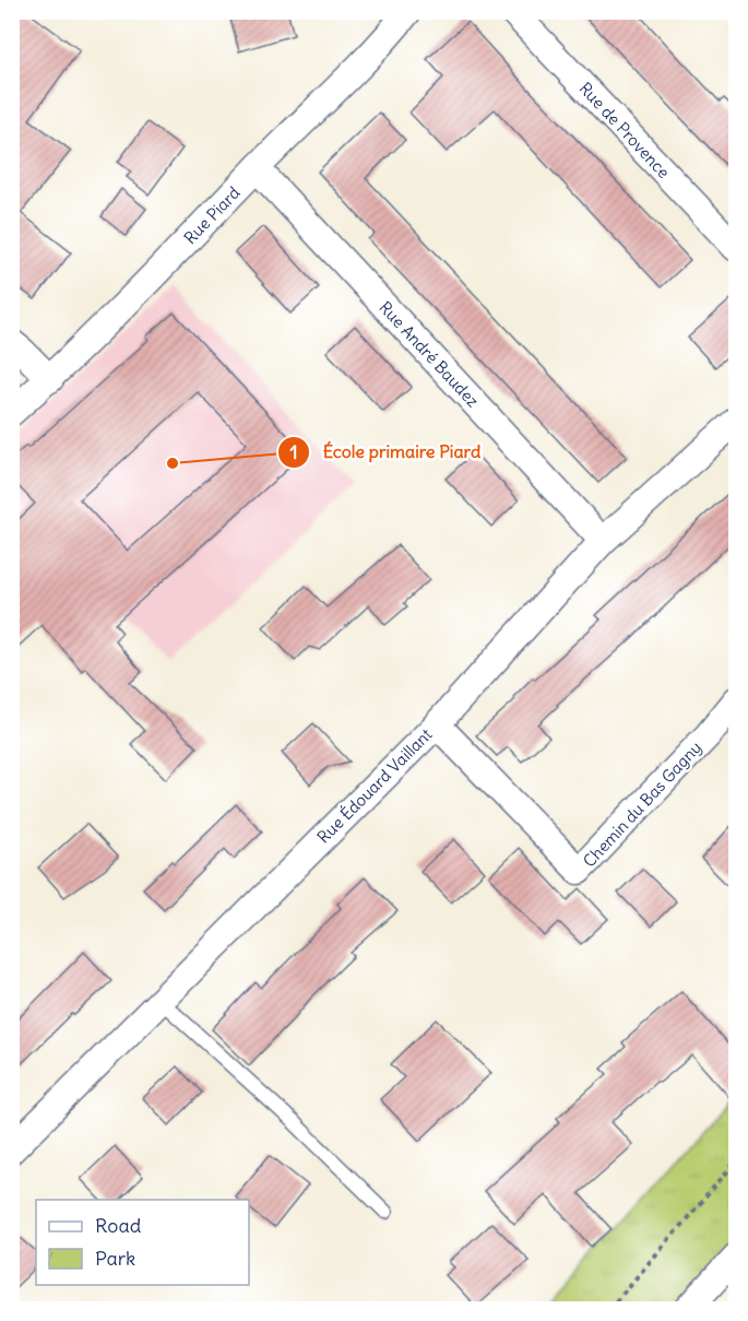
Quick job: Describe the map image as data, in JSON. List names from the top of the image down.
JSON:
{
  "streets": {
    "street": [
      "Rue de Provence",
      "Rue Piard",
      "Rue André Baudez",
      "Rue Édouard Vaillant",
      "Chemin du Bas Gagny"
    ]
  },
  "crossings": [
    ["Rue Piard", "Rue André Baudez"],
    ["Rue André Baudez", "Rue Édouard Vaillant"],
    ["Rue Édouard Vaillant", "Chemin du Bas Gagny"]
  ],
  "places": ["École primaire Piard"],
  "legend": ["Road", "Park"]
}
